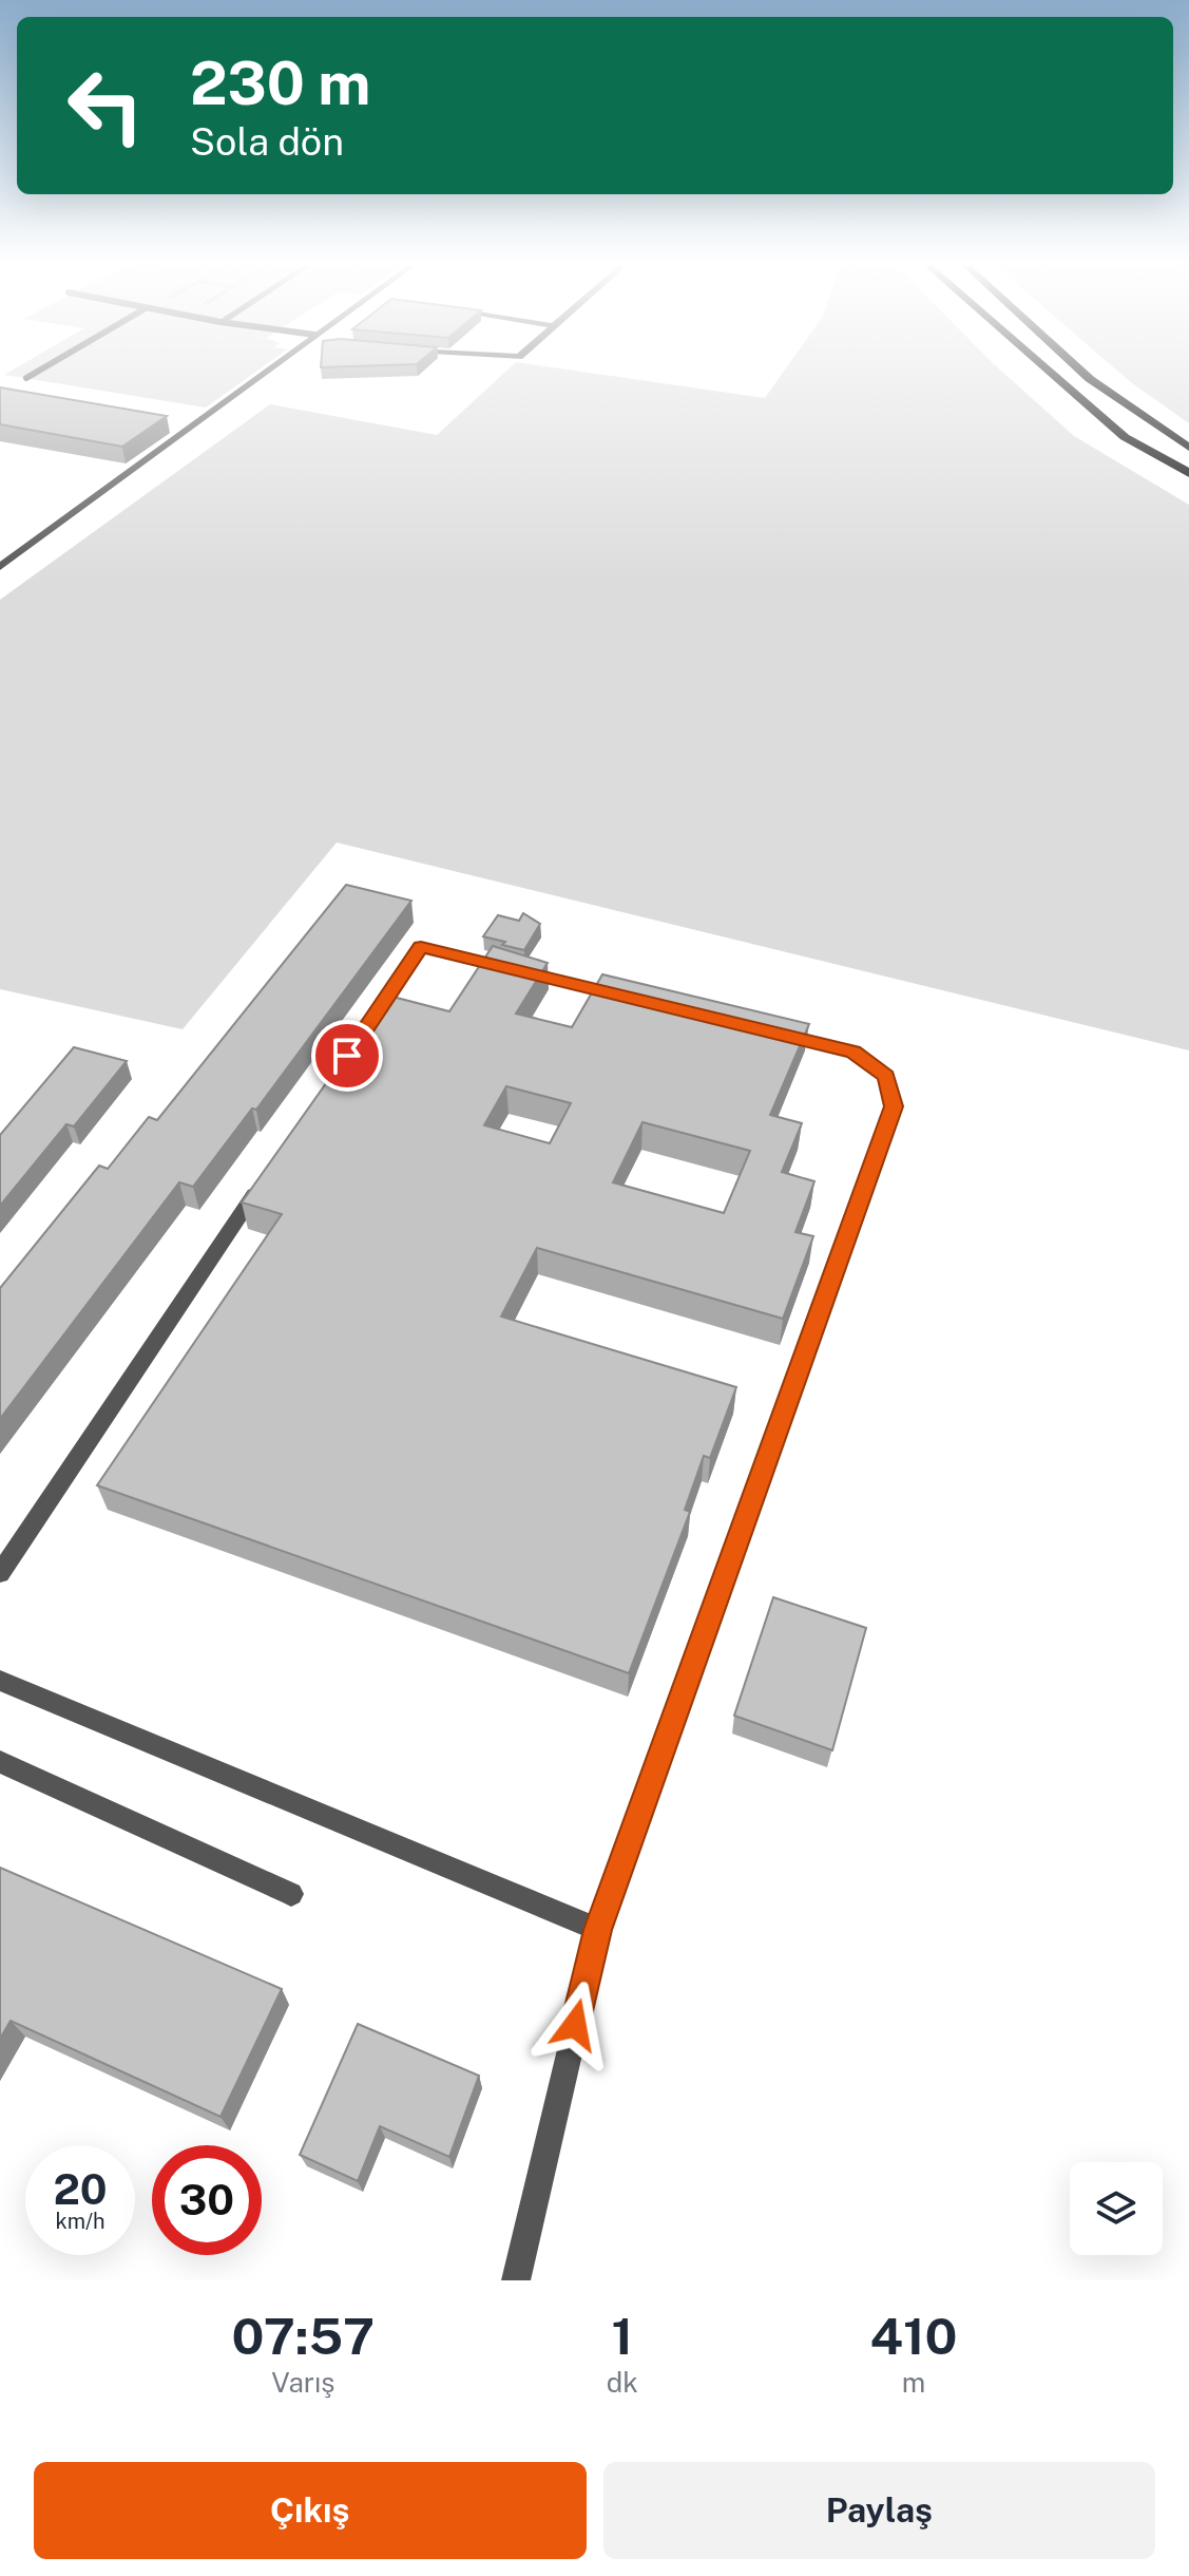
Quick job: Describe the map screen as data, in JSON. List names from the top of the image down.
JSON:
{
  "page": {
    "turn": ["230 m", "Sola dön"],
    "speed": "20 km/h",
    "limit": "30",
    "eta": [
      "07:57",
      "Varış",
      "1",
      "dk",
      "410",
      "m"
    ],
    "buttons": ["Çıkış", "Paylaş"]
  }
}
